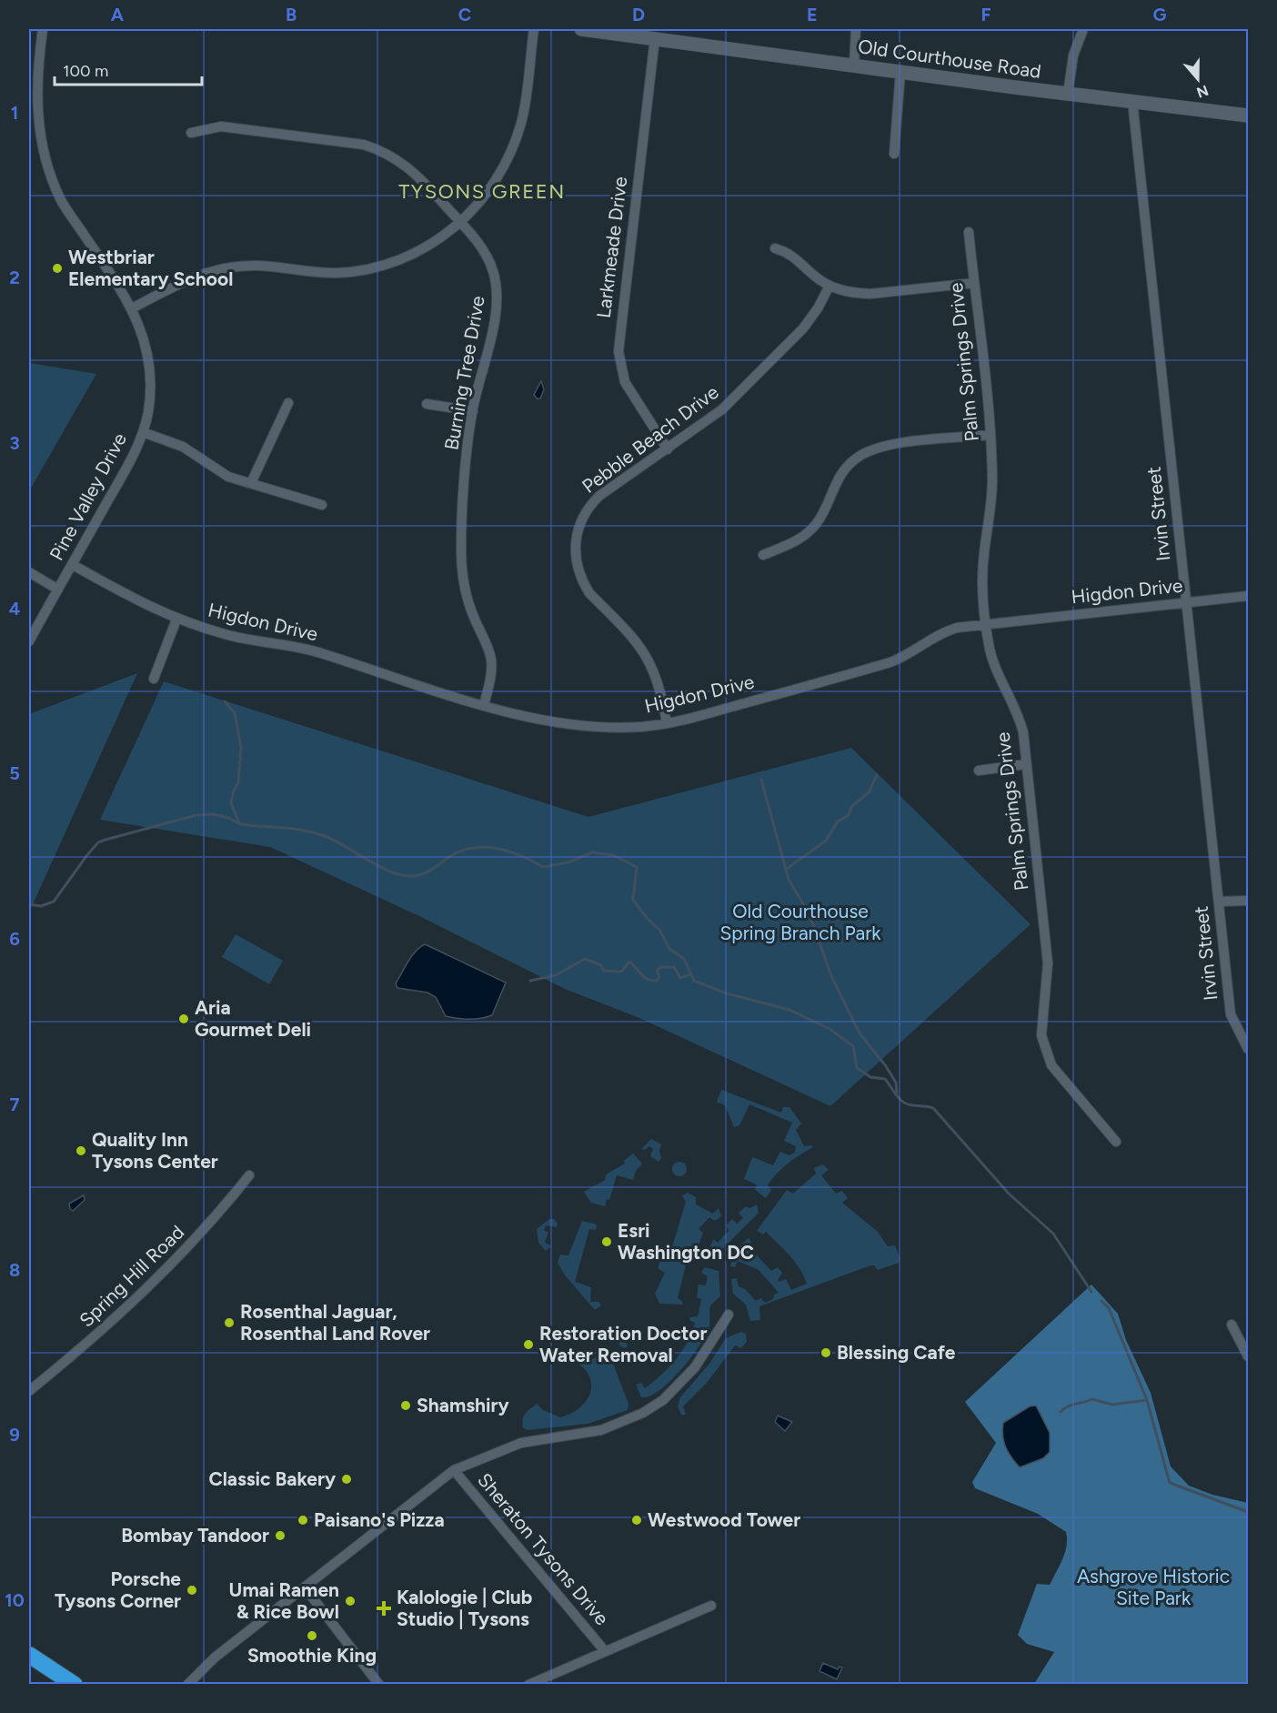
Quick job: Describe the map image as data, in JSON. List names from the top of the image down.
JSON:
{
  "streets": {
    "street": [
      "Old Courthouse Road",
      "Larkmeade Drive",
      "Palm Springs Drive",
      "Burning Tree Drive",
      "Pebble Beach Drive",
      "Pine Valley Drive",
      "Irvin Street",
      "Higdon Drive",
      "Spring Hill Road",
      "Sheraton Tysons Drive"
    ]
  },
  "crossings": [
    ["Old Courthouse Road", "Larkmeade Drive"],
    ["Old Courthouse Road", "Irvin Street"],
    ["Larkmeade Drive", "Pebble Beach Drive"],
    ["Palm Springs Drive", "Higdon Drive"],
    ["Burning Tree Drive", "Higdon Drive"],
    ["Pebble Beach Drive", "Higdon Drive"],
    ["Pine Valley Drive", "Higdon Drive"],
    ["Irvin Street", "Higdon Drive"]
  ],
  "districts": ["TYSONS GREEN"],
  "parks": ["Old Courthouse Spring Branch Park", "Ashgrove Historic Site Park"],
  "places": {
    "other": [
      "Westbriar Elementary School",
      "Aria Gourmet Deli",
      "Quality Inn Tysons Center",
      "Esri Washington DC",
      "Rosenthal Jaguar, Rosenthal Land Rover",
      "Restoration Doctor Water Removal",
      "Blessing Cafe",
      "Shamshiry",
      "Classic Bakery",
      "Paisano's Pizza",
      "Westwood Tower",
      "Bombay Tandoor",
      "Porsche Tysons Corner",
      "Umai Ramen & Rice Bowl",
      "Smoothie King"
    ],
    "health": ["Kalologie | Club Studio | Tysons"]
  },
  "scale_bar": "100 m",
  "north": "bottom",
  "grid": {
    "columns": [
      "A",
      "B",
      "C",
      "D",
      "E",
      "F",
      "G"
    ],
    "rows": [
      "1",
      "2",
      "3",
      "4",
      "5",
      "6",
      "7",
      "8",
      "9",
      "10"
    ]
  }
}
